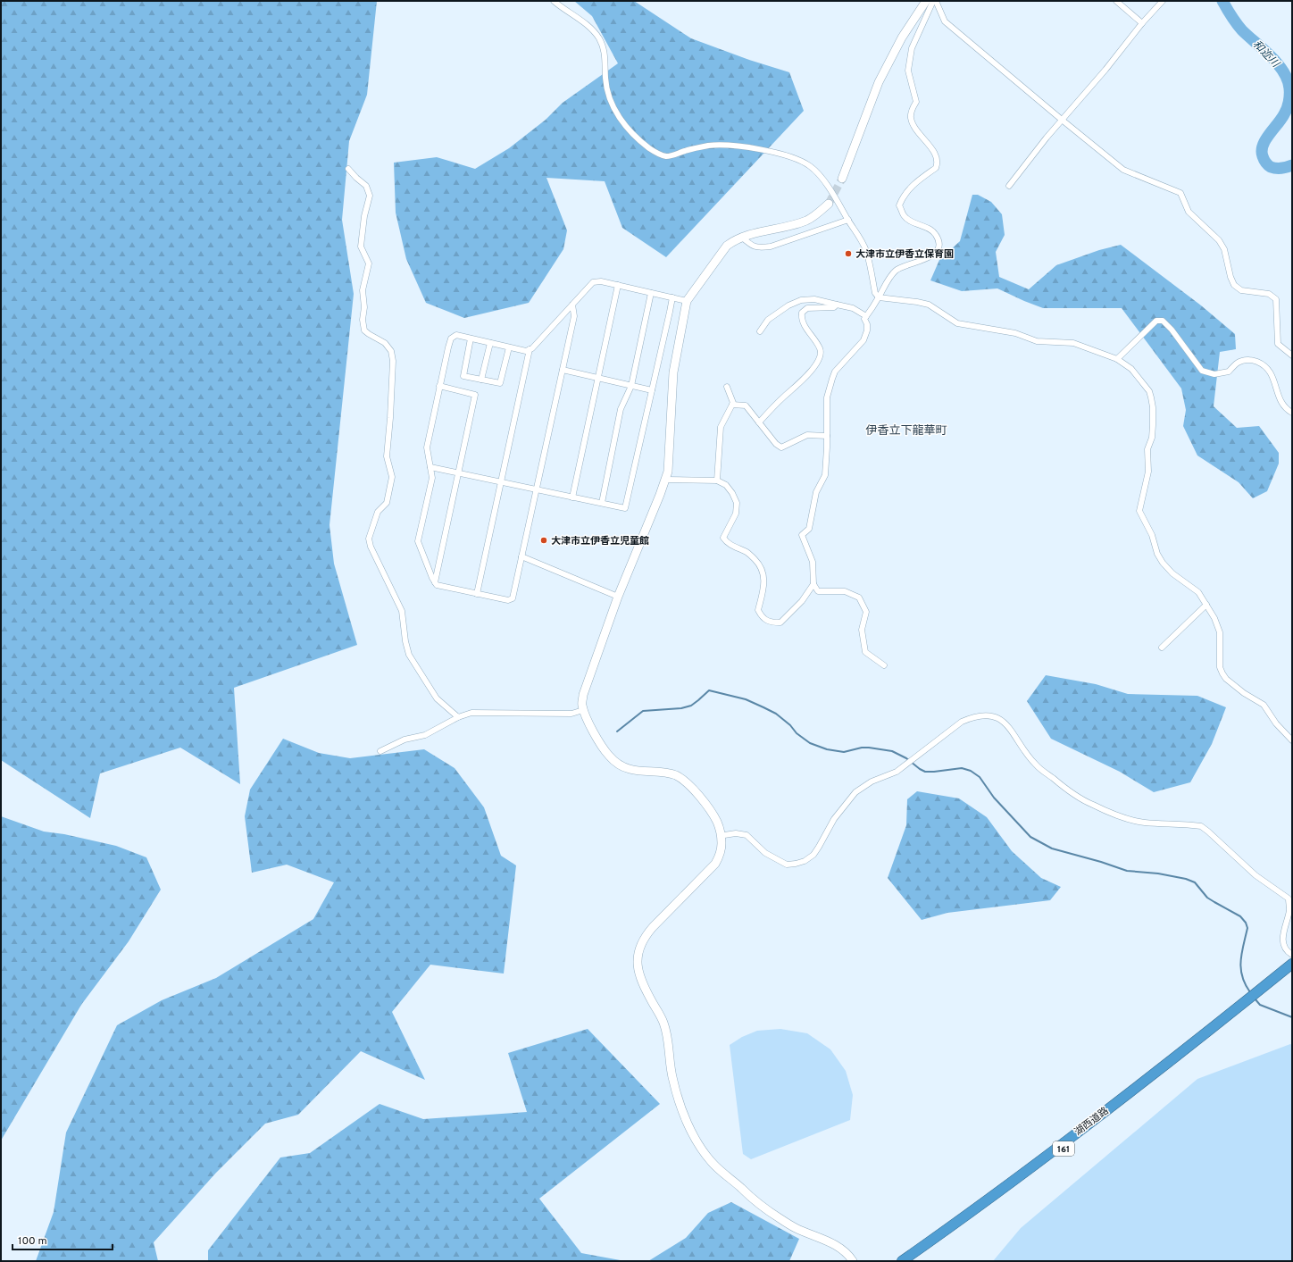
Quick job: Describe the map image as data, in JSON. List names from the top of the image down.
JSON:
{
  "streets": {
    "highway": ["湖西道路", "161"]
  },
  "districts": ["伊香立下龍華町"],
  "water": ["和迩川"],
  "places": ["大津市立伊香立保育園", "大津市立伊香立児童館"],
  "scale_bar": "100 m"
}
